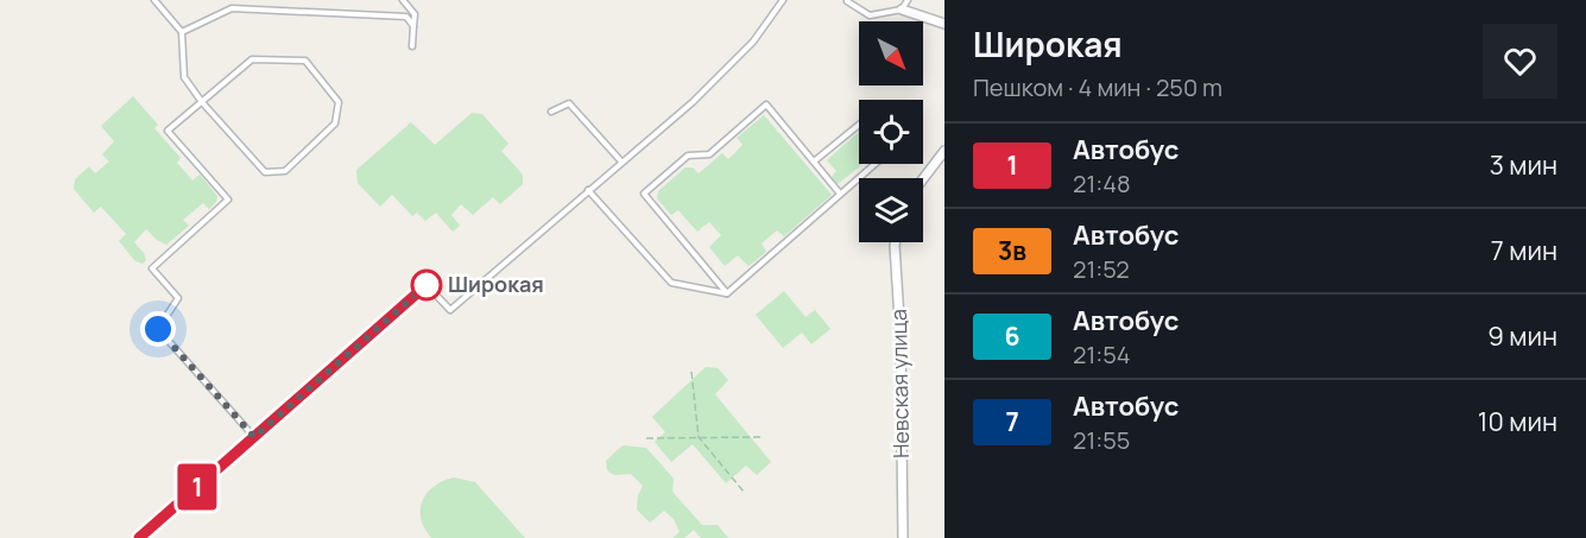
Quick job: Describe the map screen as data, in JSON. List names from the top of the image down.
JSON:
{
  "streets": {
    "street": ["Невская улица"]
  },
  "places": ["Широкая"],
  "lines": ["bus line 1"],
  "north": "bottom right",
  "page": {
    "on_map": "1",
    "heading": ["Широкая", "Пешком · 4 мин · 250 m"],
    "list": [
      {
        "mark": "1",
        "name": "Автобус",
        "note": "21:48",
        "value": "3 мин"
      },
      {
        "mark": "3в",
        "name": "Автобус",
        "note": "21:52",
        "value": "7 мин"
      },
      {
        "mark": "6",
        "name": "Автобус",
        "note": "21:54",
        "value": "9 мин"
      },
      {
        "mark": "7",
        "name": "Автобус",
        "note": "21:55",
        "value": "10 мин"
      }
    ]
  }
}
